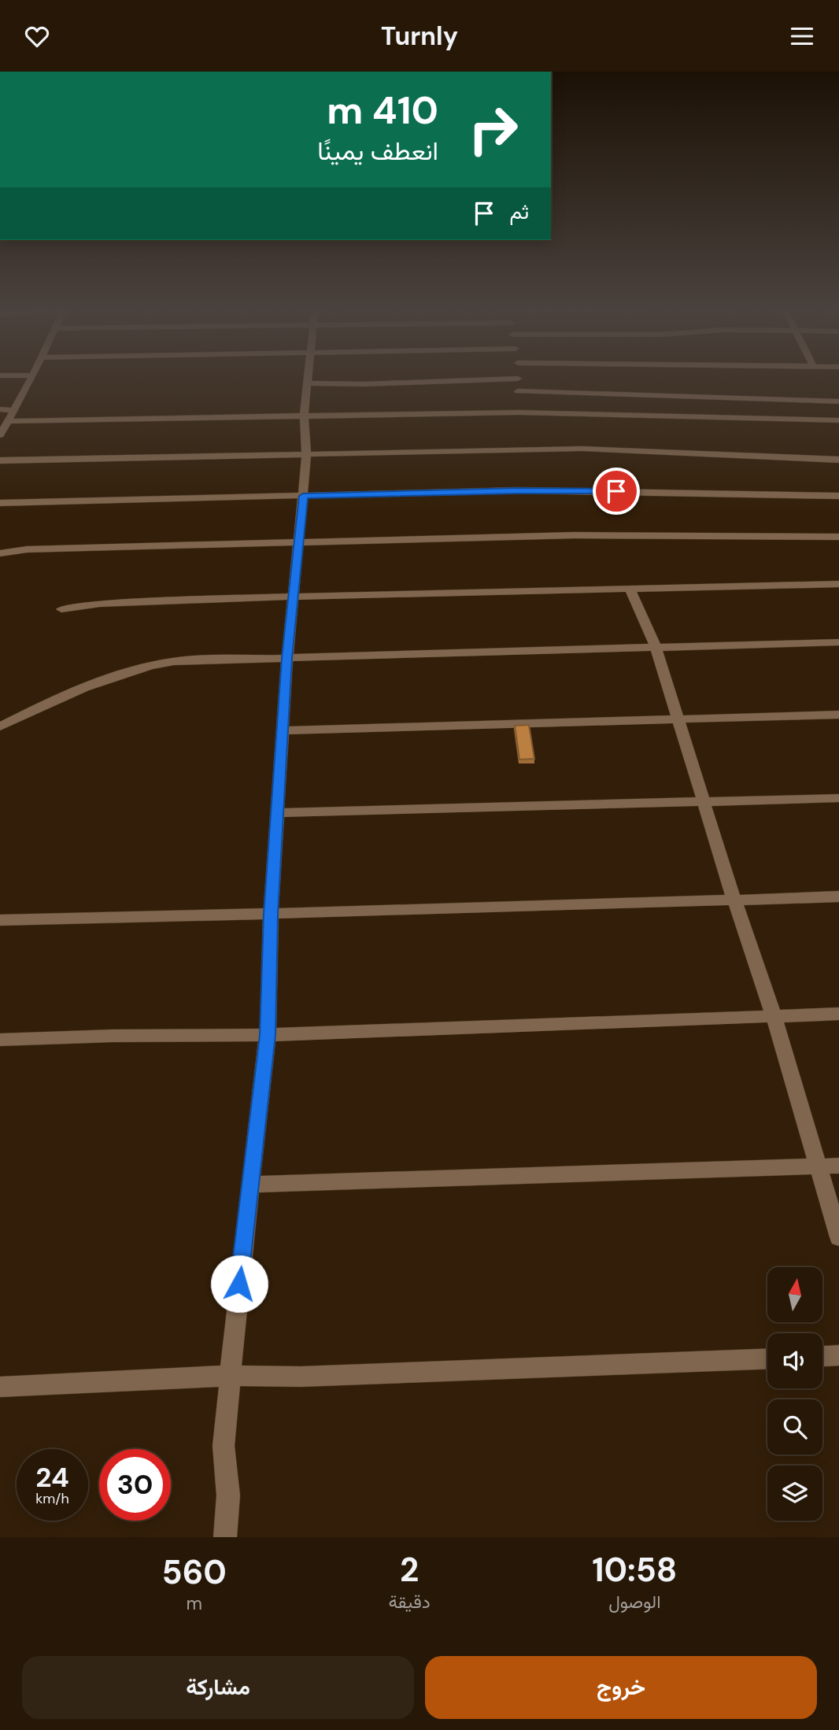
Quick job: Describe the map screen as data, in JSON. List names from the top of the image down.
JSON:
{
  "north": "top",
  "page": {
    "header": "Turnly",
    "turn": ["410 m", "انعطف يمينًا"],
    "then": "ثم",
    "speed": "24 km/h",
    "limit": "30",
    "eta": [
      "10:58",
      "الوصول",
      "2",
      "دقيقة",
      "560",
      "m"
    ],
    "buttons": ["خروج", "مشاركة"]
  }
}
